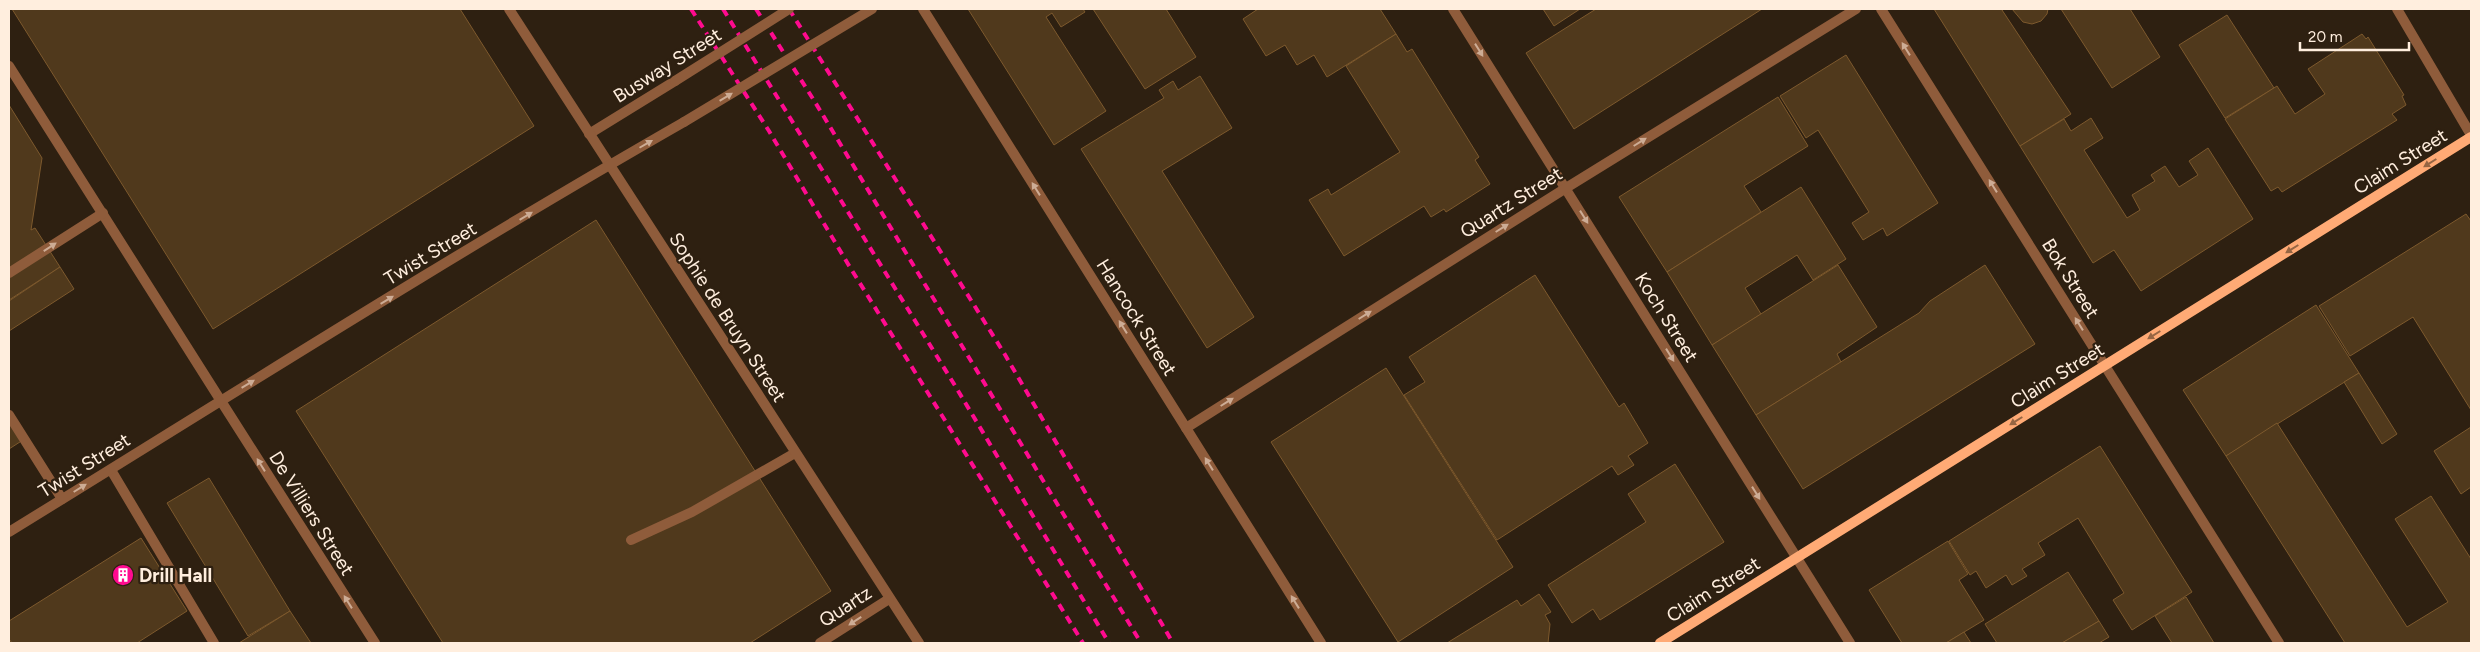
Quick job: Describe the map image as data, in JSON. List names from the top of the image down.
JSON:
{
  "streets": {
    "street": [
      "Busway Street",
      "Claim Street",
      "Quartz Street",
      "Twist Street",
      "Bok Street",
      "Sophie de Bruyn Street",
      "Hancock Street",
      "Koch Street",
      "De Villiers Street",
      "Quartz"
    ]
  },
  "crossings": [
    ["Busway Street", "Sophie de Bruyn Street"],
    ["Claim Street", "Bok Street"],
    ["Claim Street", "Koch Street"],
    ["Quartz Street", "Hancock Street"],
    ["Quartz Street", "Koch Street"],
    ["Twist Street", "Sophie de Bruyn Street"],
    ["Twist Street", "De Villiers Street"],
    ["Sophie de Bruyn Street", "Quartz"]
  ],
  "one_way": [
    "Claim Street",
    "Quartz Street",
    "Twist Street",
    "Bok Street",
    "Hancock Street",
    "Koch Street",
    "De Villiers Street",
    "Quartz"
  ],
  "places": {
    "building": ["Drill Hall"]
  },
  "scale_bar": "20 m"
}
